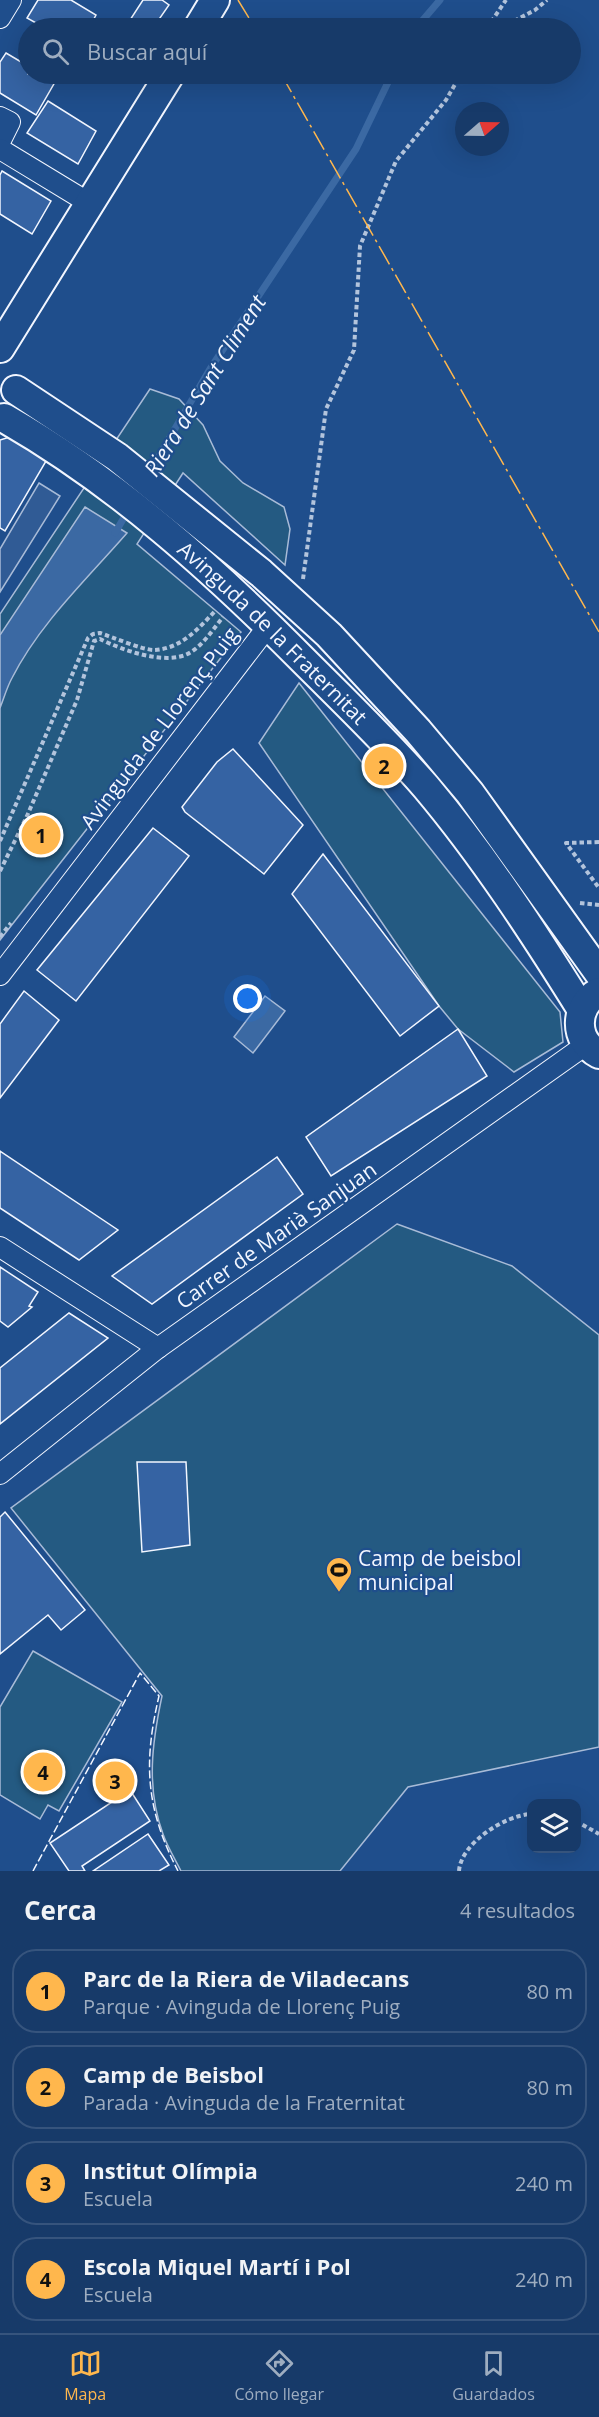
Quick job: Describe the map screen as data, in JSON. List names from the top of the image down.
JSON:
{
  "streets": {
    "street": ["Avinguda de la Fraternitat", "Avinguda de Llorenç Puig", "Carrer de Marià Sanjuan"]
  },
  "crossings": [
    ["Avinguda de la Fraternitat", "Avinguda de Llorenç Puig"]
  ],
  "water": ["Riera de Sant Climent"],
  "places": {
    "sports": ["Camp de beisbol municipal"]
  },
  "north": "right",
  "page": {
    "search": "Buscar aquí",
    "pins": [
      "2",
      "1",
      "4",
      "3"
    ],
    "heading": ["Cerca", "4 resultados"],
    "list": [
      {
        "mark": "1",
        "name": "Parc de la Riera de Viladecans",
        "note": "Parque · Avinguda de Llorenç Puig",
        "value": "80 m"
      },
      {
        "mark": "2",
        "name": "Camp de Beisbol",
        "note": "Parada · Avinguda de la Fraternitat",
        "value": "80 m"
      },
      {
        "mark": "3",
        "name": "Institut Olímpia",
        "note": "Escuela",
        "value": "240 m"
      },
      {
        "mark": "4",
        "name": "Escola Miquel Martí i Pol",
        "note": "Escuela",
        "value": "240 m"
      }
    ],
    "nav": ["Mapa", "Cómo llegar", "Guardados"]
  }
}
